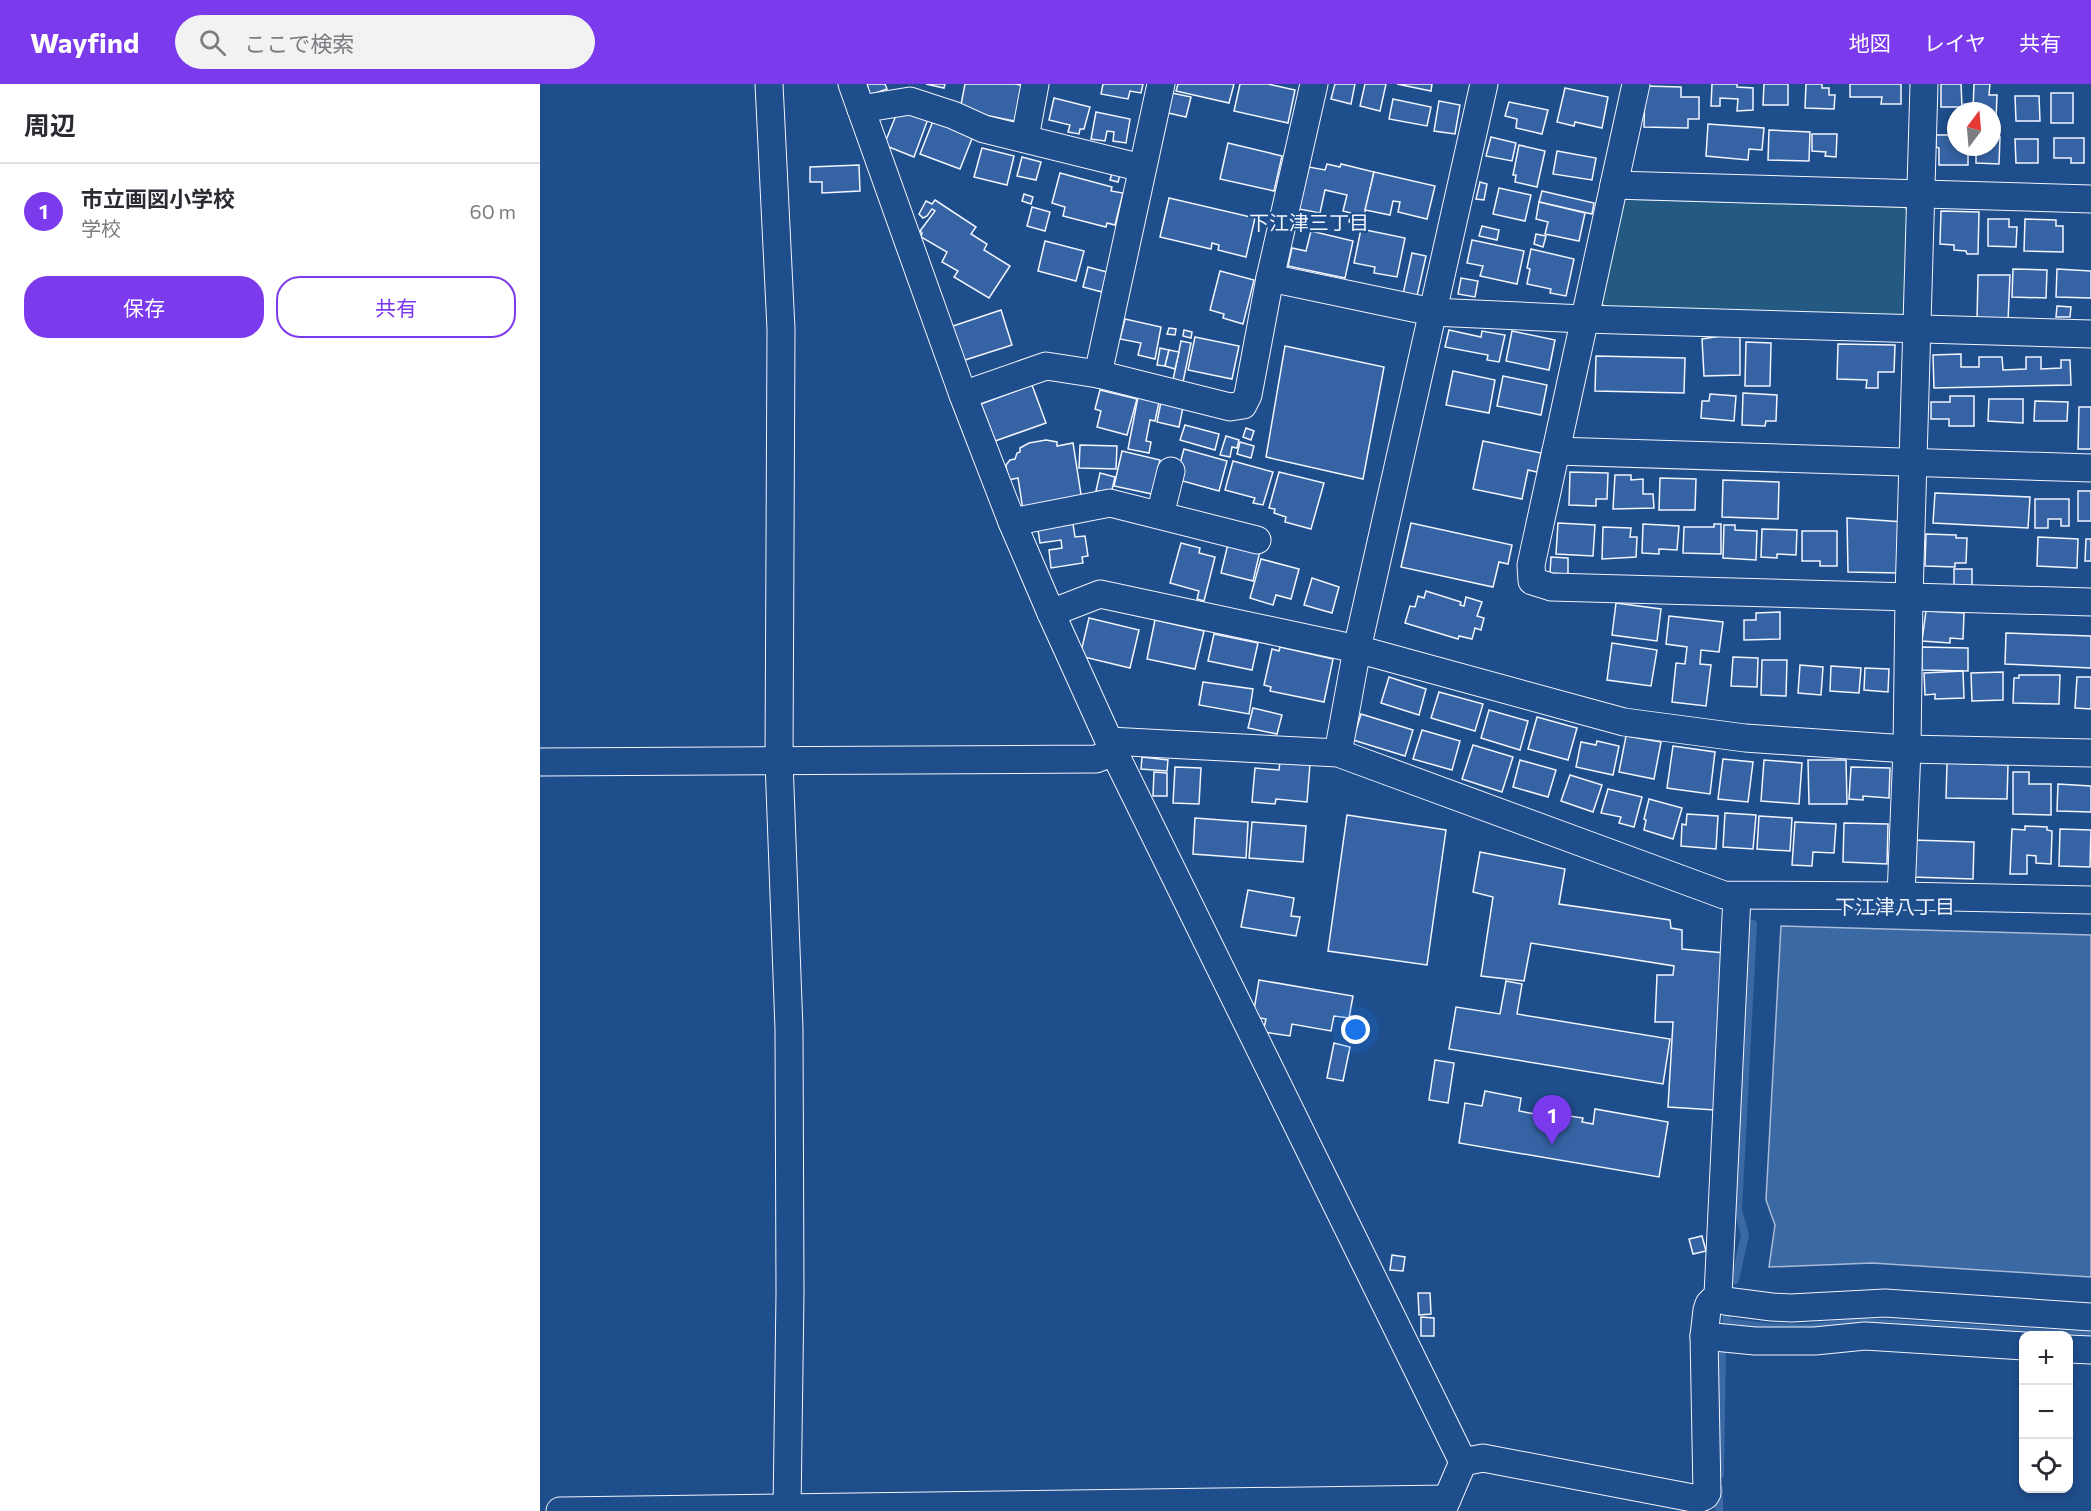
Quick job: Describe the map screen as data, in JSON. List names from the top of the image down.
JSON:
{
  "districts": ["下江津三丁目", "下江津八丁目"],
  "north": "top",
  "page": {
    "header": "Wayfind",
    "search": "ここで検索",
    "nav": ["地図", "レイヤ", "共有"],
    "heading": "周辺",
    "list": [
      {
        "mark": "1",
        "name": "市立画図小学校",
        "note": "学校",
        "value": "60 m"
      }
    ],
    "buttons": ["保存", "共有"],
    "pins": "1",
    "map_buttons": ["+", "−"]
  }
}
